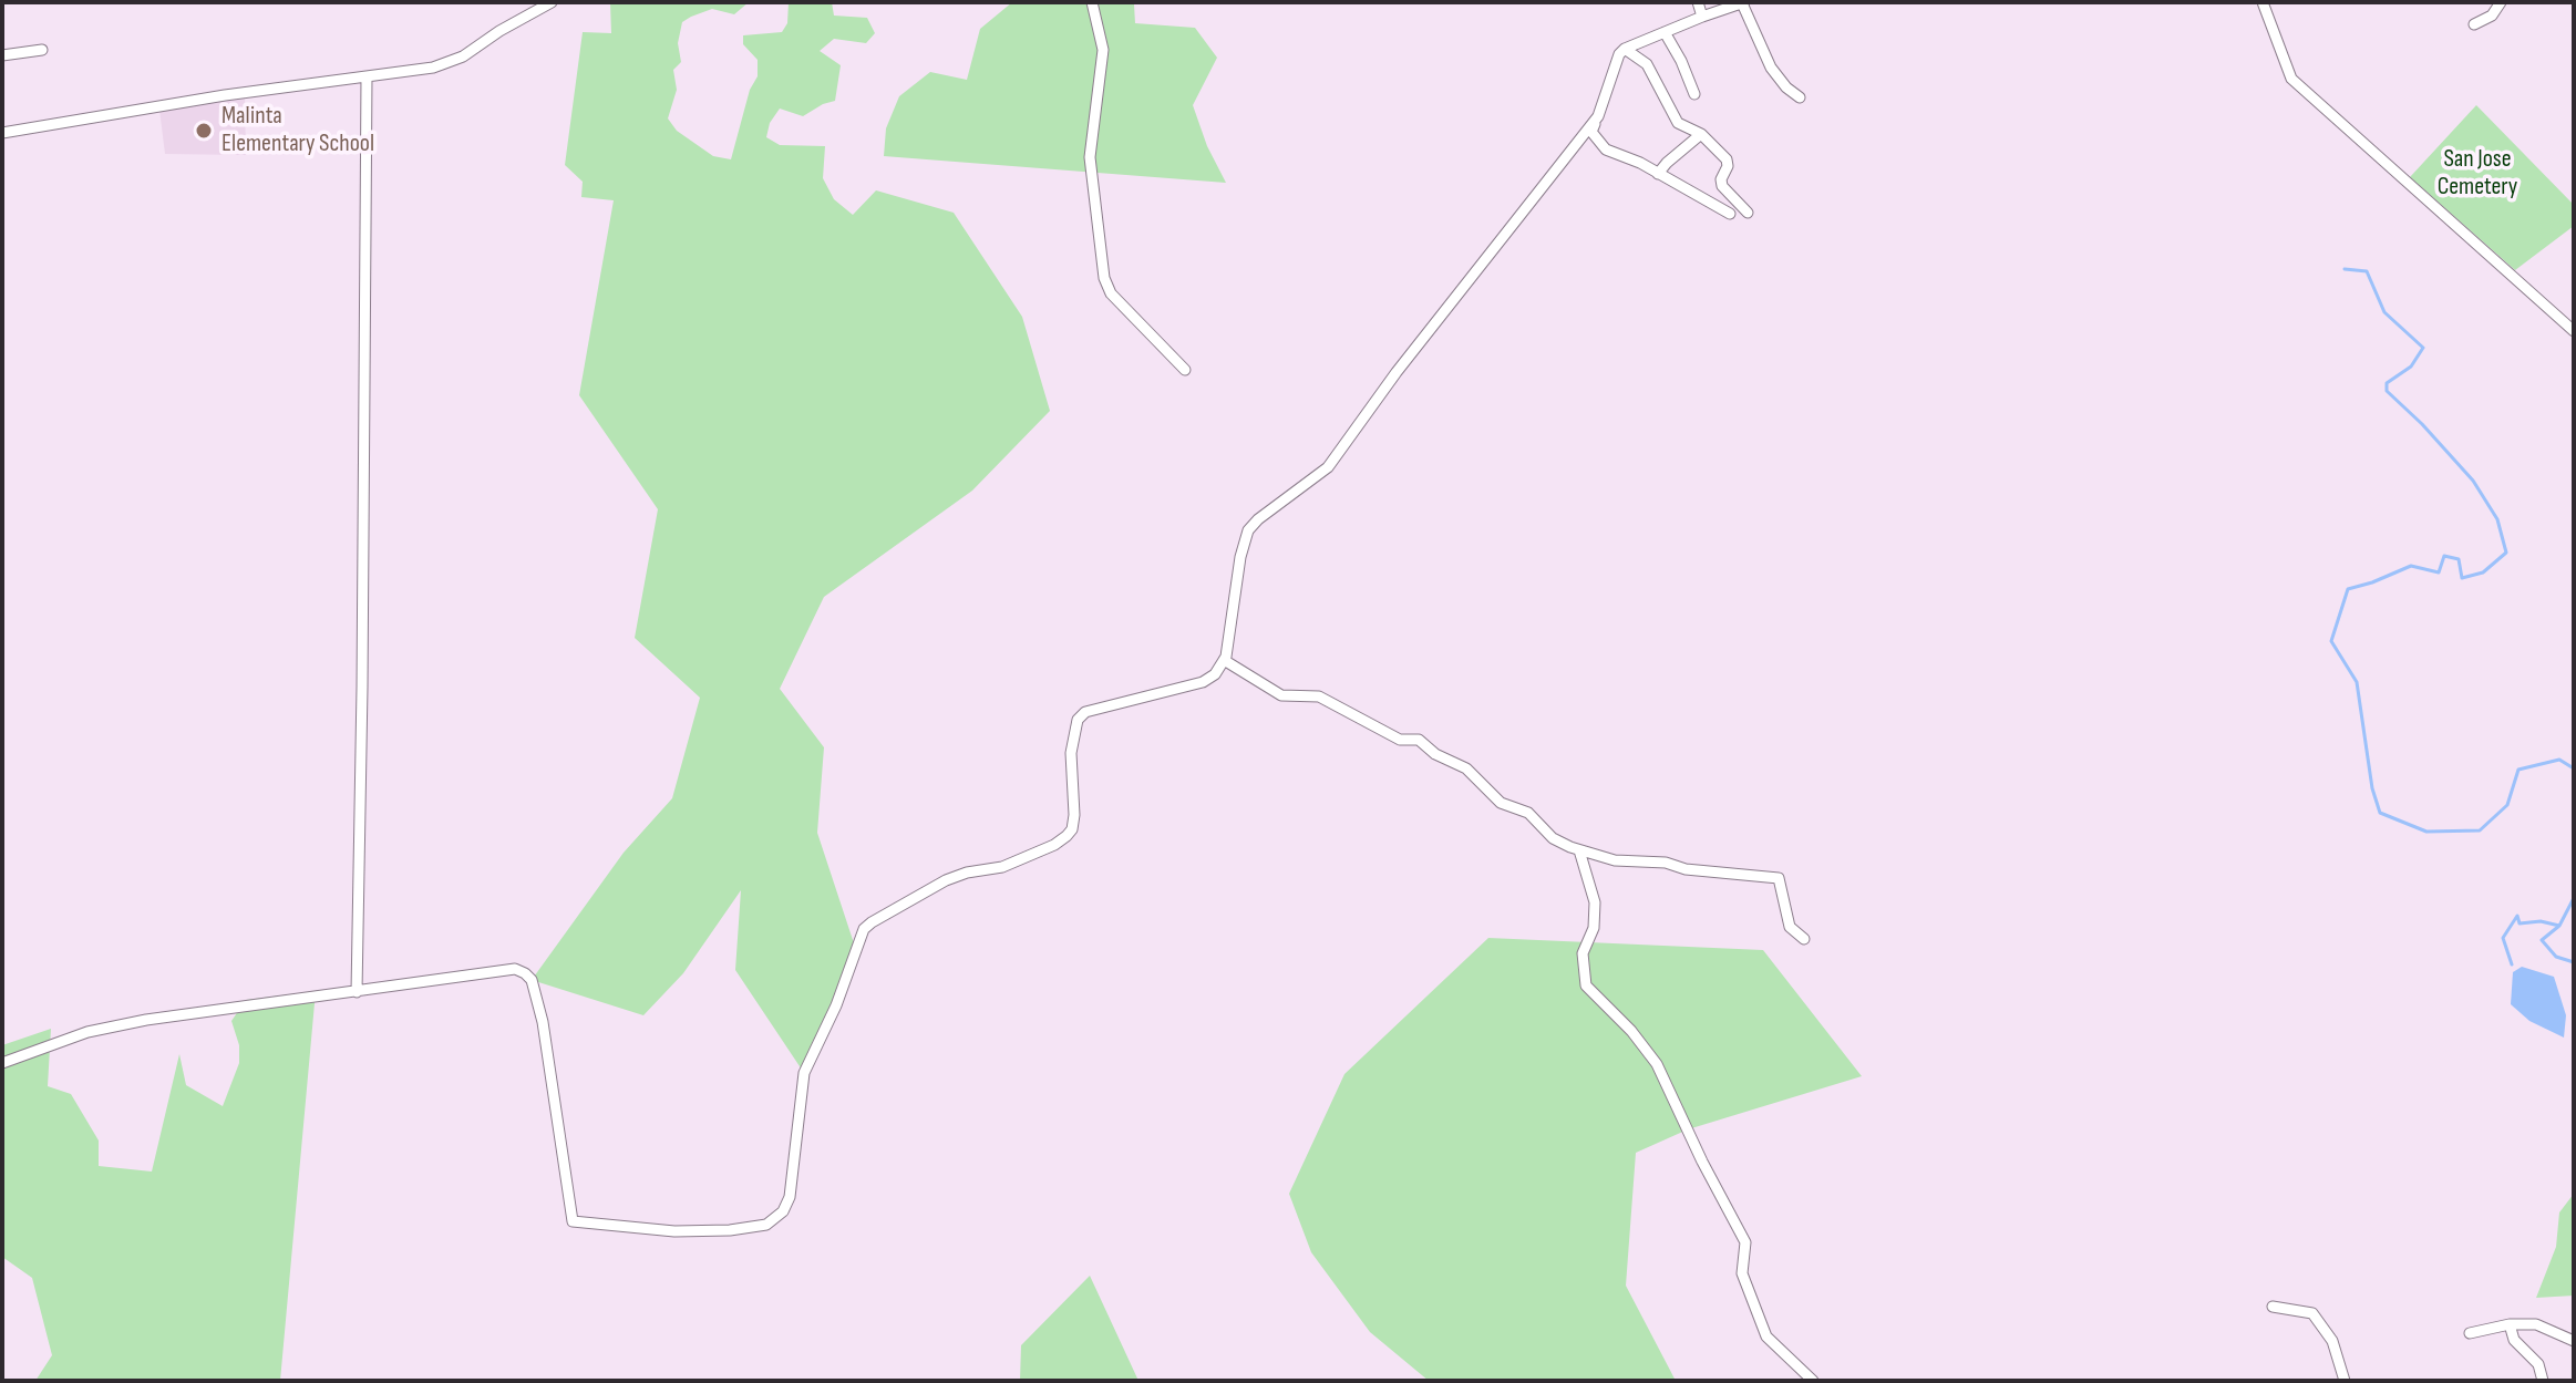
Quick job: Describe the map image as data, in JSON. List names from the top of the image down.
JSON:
{
  "parks": ["San Jose Cemetery"],
  "places": ["Malinta Elementary School"]
}
